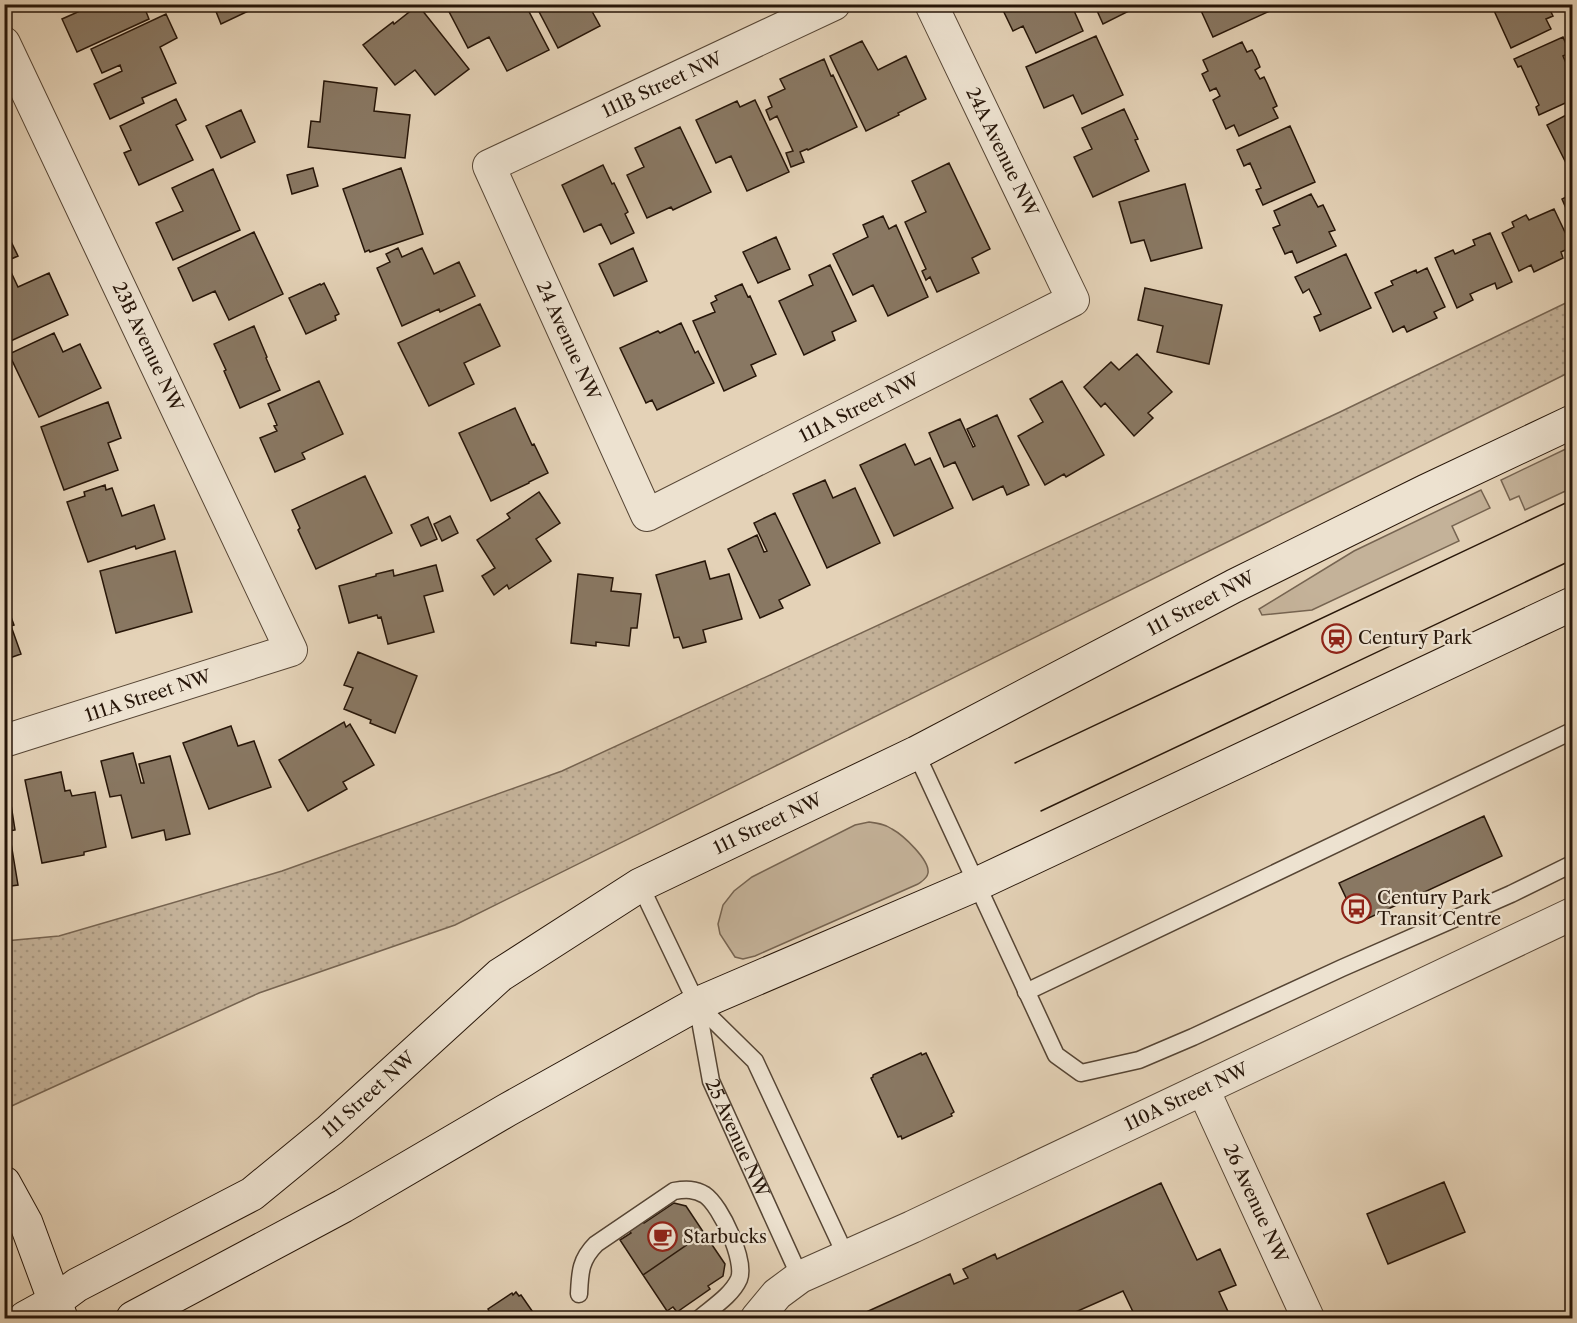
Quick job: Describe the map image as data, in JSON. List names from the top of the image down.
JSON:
{
  "streets": {
    "main road": ["111 Street NW"],
    "street": [
      "111B Street NW",
      "24A Avenue NW",
      "24 Avenue NW",
      "23B Avenue NW",
      "111A Street NW",
      "110A Street NW",
      "26 Avenue NW"
    ],
    "lane": ["25 Avenue NW"]
  },
  "crossings": [
    ["111B Street NW", "24 Avenue NW"],
    ["24A Avenue NW", "111A Street NW"],
    ["24 Avenue NW", "111A Street NW"],
    ["23B Avenue NW", "111A Street NW"],
    ["111 Street NW", "25 Avenue NW"],
    ["110A Street NW", "25 Avenue NW"],
    ["110A Street NW", "26 Avenue NW"]
  ],
  "places": {
    "station": ["Century Park"],
    "bus stop": ["Century Park Transit Centre"],
    "cafe": ["Starbucks"]
  }
}
